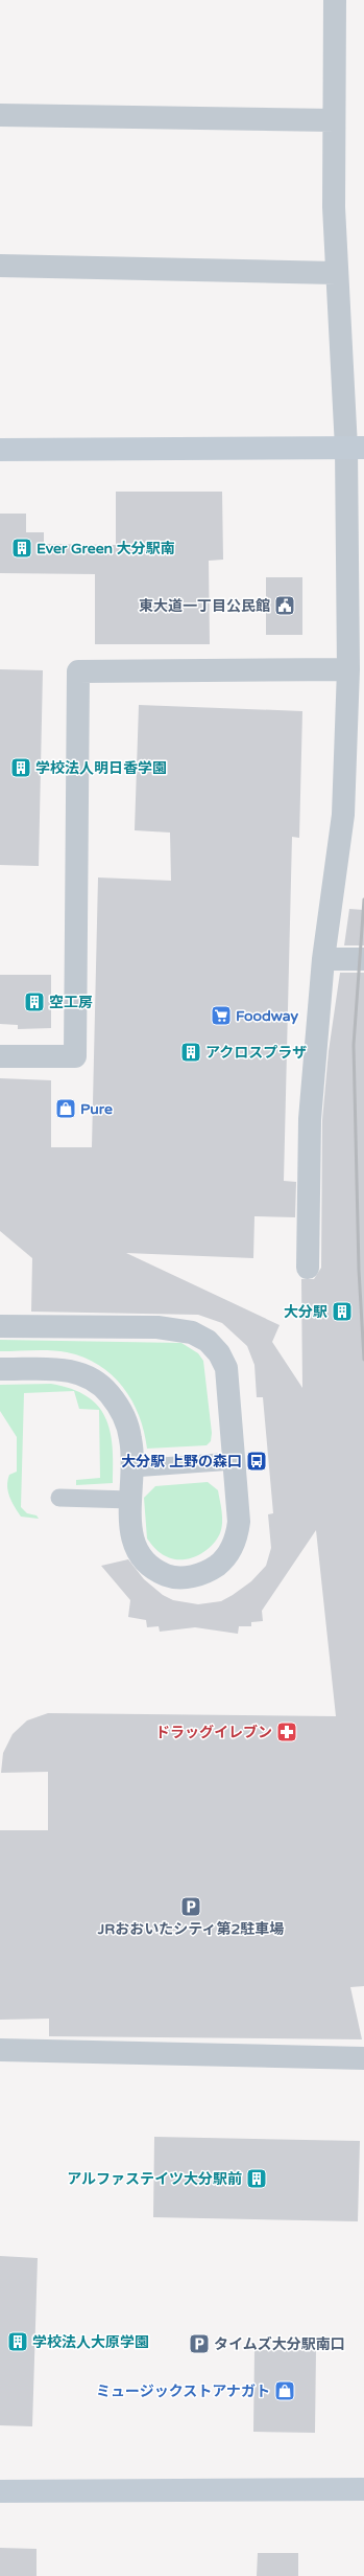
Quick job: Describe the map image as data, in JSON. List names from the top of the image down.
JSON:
{
  "places": {
    "building": [
      "Ever Green 大分駅南",
      "学校法人明日香学園",
      "空工房",
      "アクロスプラザ",
      "大分駅",
      "アルファステイツ大分駅前",
      "学校法人大原学園"
    ],
    "public building": ["東大道一丁目公民館"],
    "supermarket": ["Foodway"],
    "shop": ["Pure", "ミュージックストアナガト"],
    "bus stop": ["大分駅 上野の森口"],
    "pharmacy": ["ドラッグイレブン"],
    "parking": ["JRおおいたシティ第2駐車場", "タイムズ大分駅南口"]
  }
}
